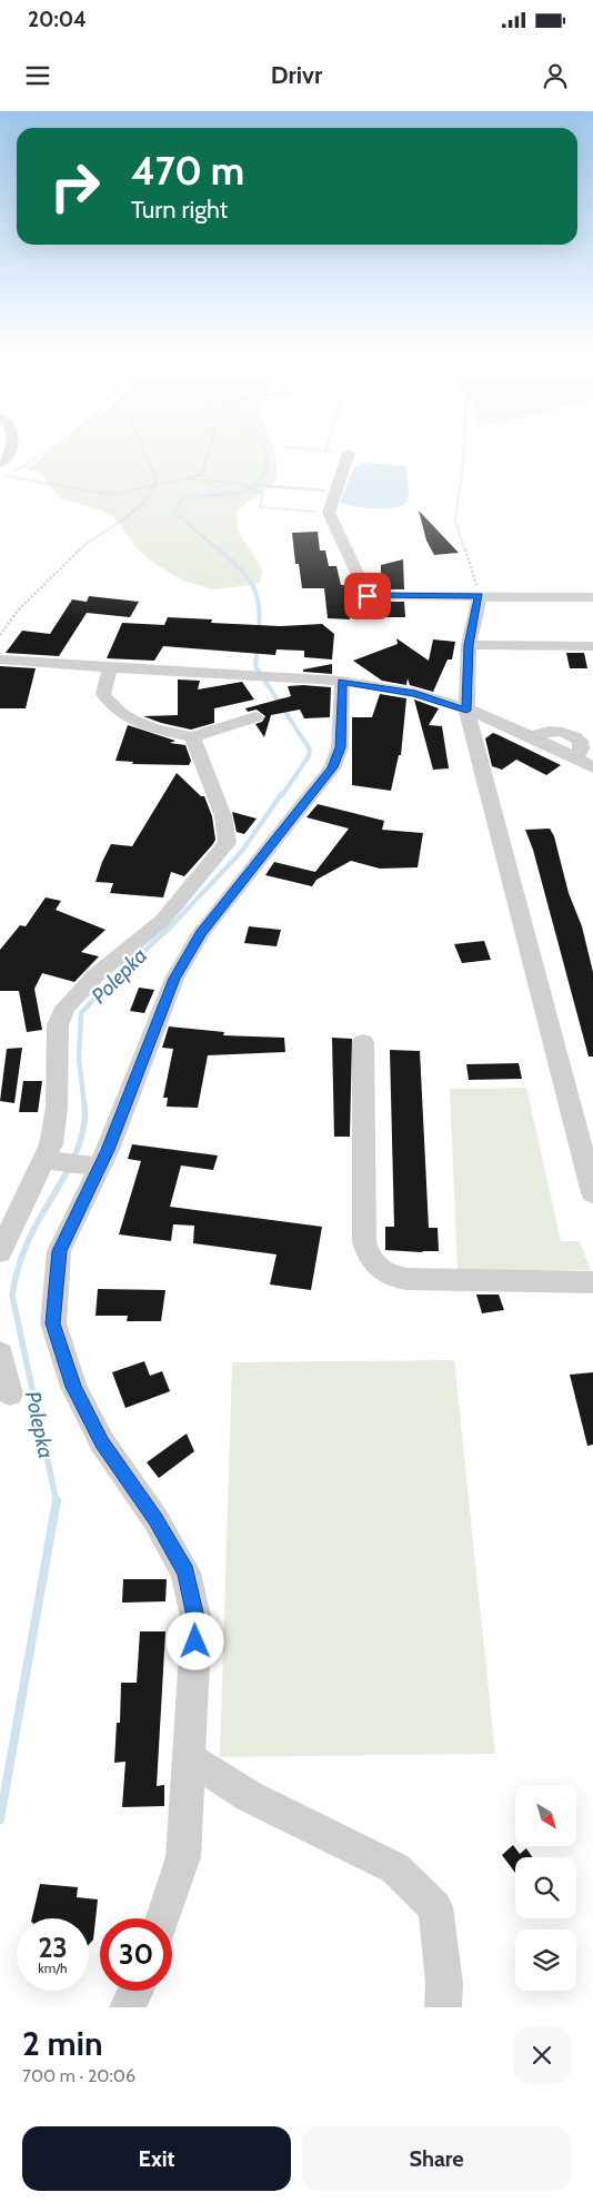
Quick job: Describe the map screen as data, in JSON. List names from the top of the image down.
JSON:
{
  "water": ["Polepka"],
  "north": "bottom right",
  "page": {
    "status": "20:04",
    "header": "Drivr",
    "turn": ["470 m", "Turn right"],
    "speed": "23 km/h",
    "limit": "30",
    "heading": ["2 min", "700 m · 20:06"],
    "buttons": ["Exit", "Share"]
  }
}
